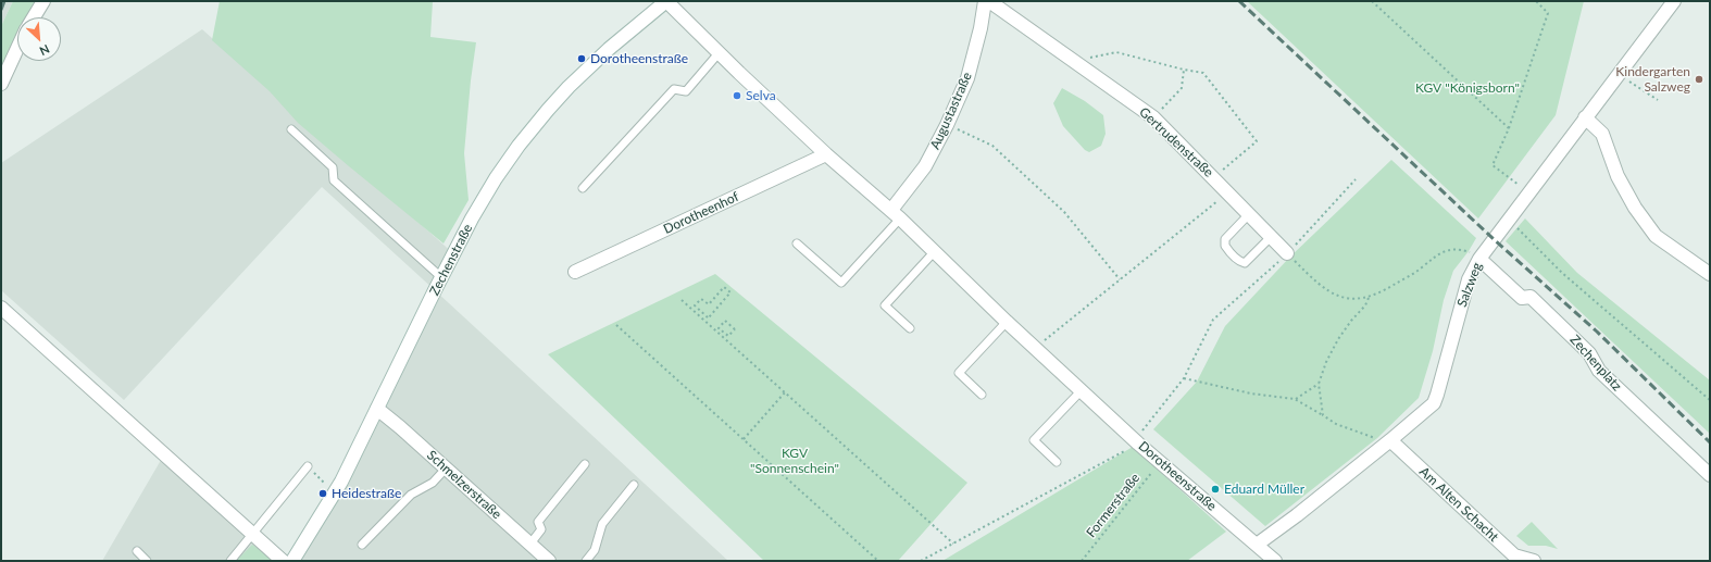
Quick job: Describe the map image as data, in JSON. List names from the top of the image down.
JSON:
{
  "streets": {
    "street": [
      "Augustastraße",
      "Gertrudenstraße",
      "Dorotheenhof",
      "Zechenstraße",
      "Salzweg",
      "Zechenplatz",
      "Dorotheenstraße",
      "Schmelzerstraße",
      "Am Alten Schacht"
    ],
    "path": ["Formerstraße"]
  },
  "crossings": [
    ["Augustastraße", "Dorotheenstraße"],
    ["Dorotheenhof", "Dorotheenstraße"],
    ["Zechenstraße", "Dorotheenstraße"],
    ["Zechenstraße", "Schmelzerstraße"],
    ["Salzweg", "Zechenplatz"],
    ["Salzweg", "Dorotheenstraße"],
    ["Salzweg", "Am Alten Schacht"],
    ["Dorotheenstraße", "Formerstraße"]
  ],
  "parks": ["KGV \"Königsborn\"", "KGV \"Sonnenschein\""],
  "places": [
    "Dorotheenstraße",
    "Kindergarten Salzweg",
    "Selva",
    "Eduard Müller",
    "Heidestraße"
  ],
  "north": "bottom right"
}
